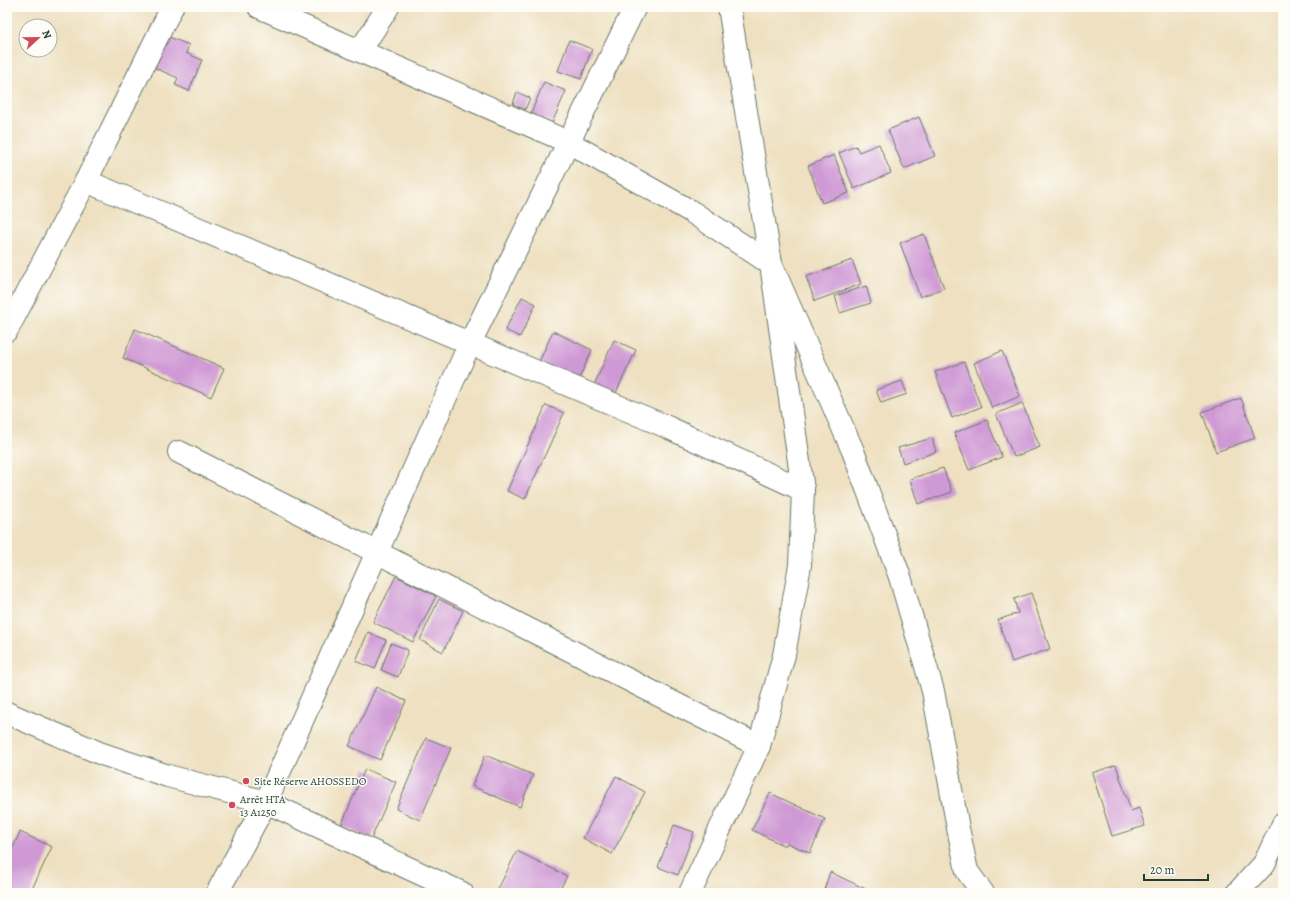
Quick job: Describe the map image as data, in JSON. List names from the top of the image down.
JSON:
{
  "places": ["Site Réserve AHOSSEDO", "Arrêt HTA 13 A1250"],
  "scale_bar": "20 m",
  "north": "right"
}
